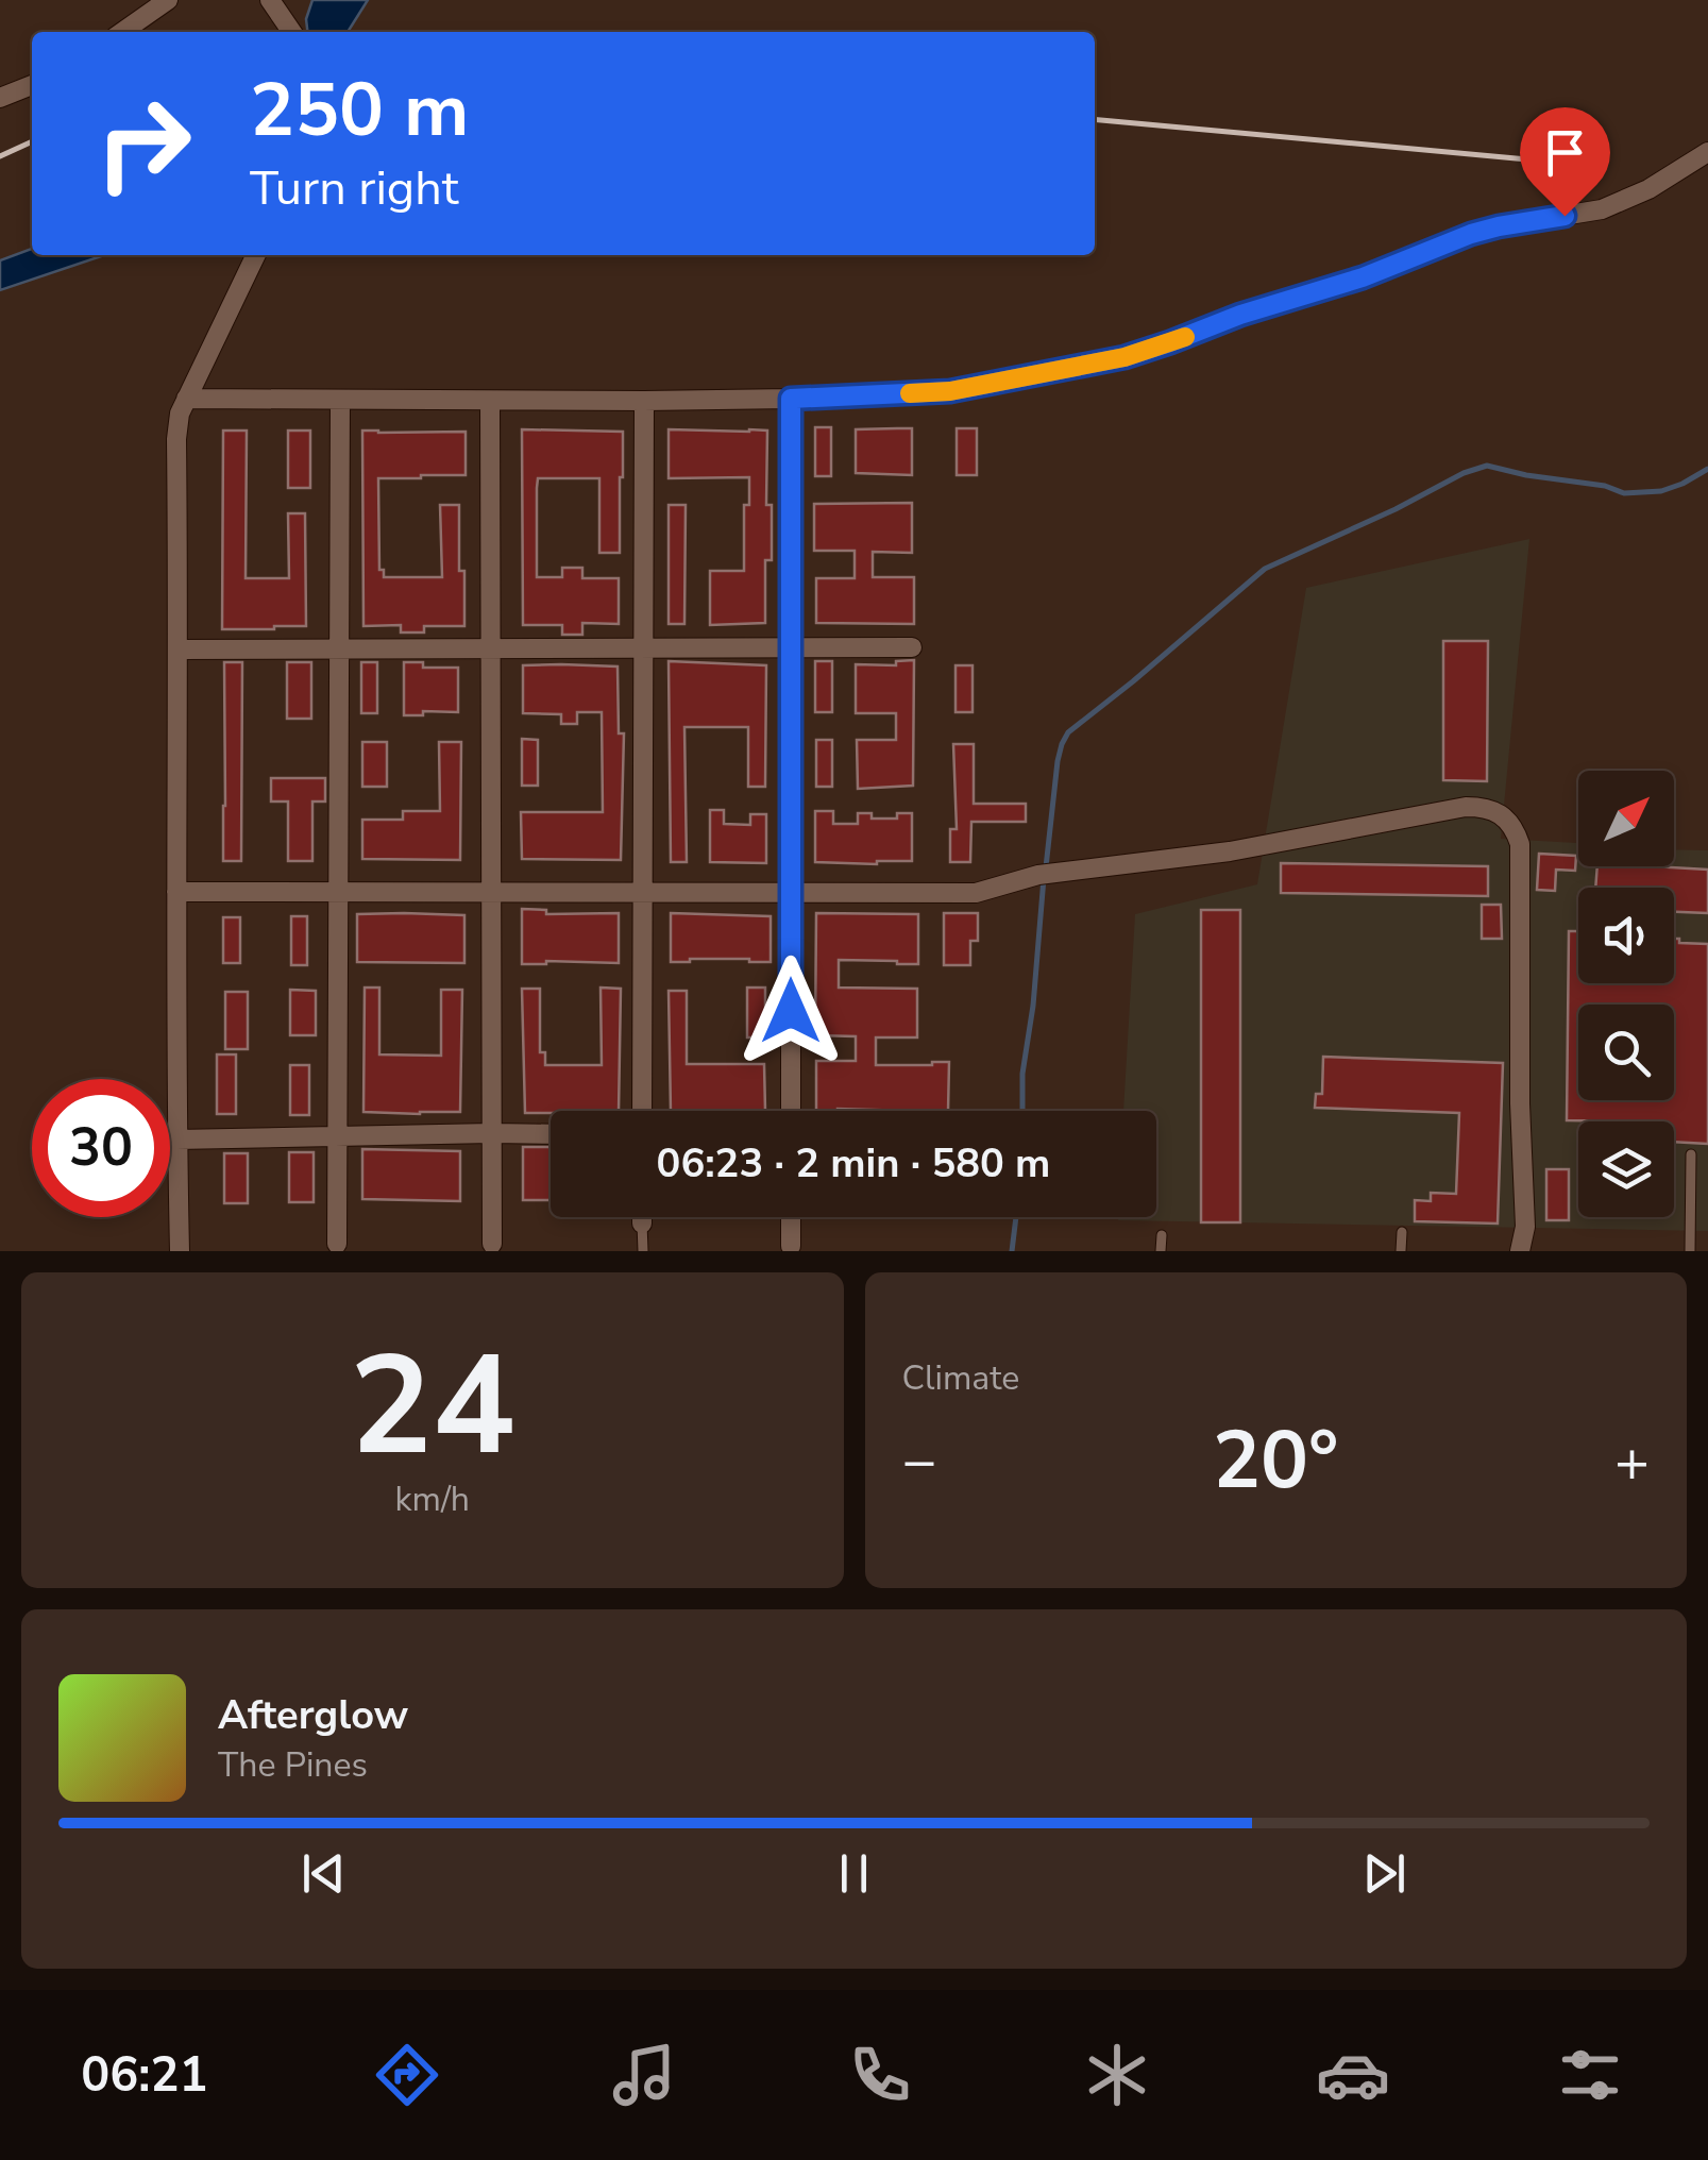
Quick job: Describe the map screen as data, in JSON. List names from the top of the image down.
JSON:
{
  "north": "top right",
  "page": {
    "turn": ["250 m", "Turn right"],
    "limit": "30",
    "trip": "06:23 · 2 min · 580 m",
    "tile": [
      ["24", "km/h"],
      "Climate"
    ],
    "heat": ["−", "20°", "+"],
    "song": ["Afterglow", "The Pines"],
    "tabs": "06:21"
  }
}
